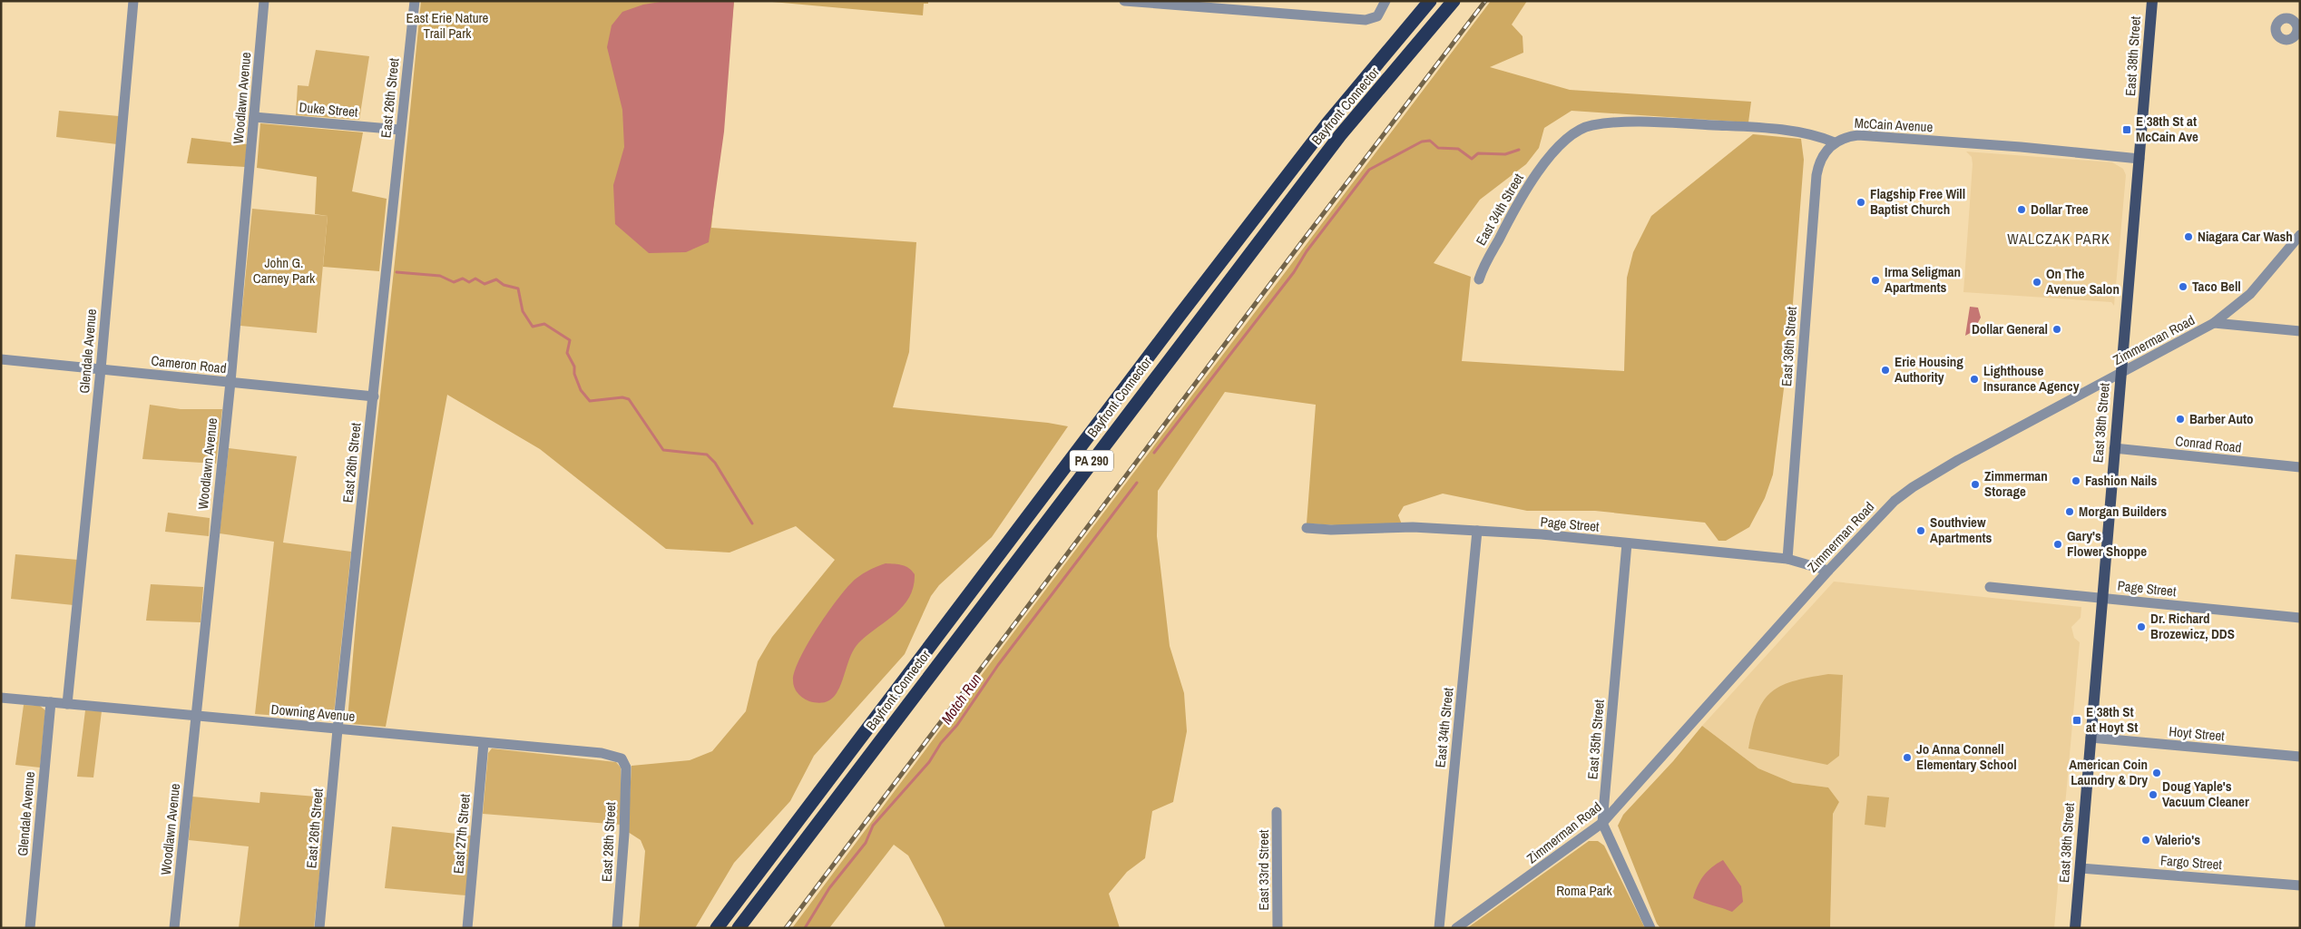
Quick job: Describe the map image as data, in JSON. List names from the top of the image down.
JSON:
{
  "streets": {
    "highway": ["Bayfront Connector", "PA 290"],
    "main road": ["East 38th Street"],
    "street": [
      "Woodlawn Avenue",
      "East 26th Street",
      "Duke Street",
      "McCain Avenue",
      "East 34th Street",
      "Zimmerman Road",
      "East 36th Street",
      "Glendale Avenue",
      "Cameron Road",
      "Conrad Road",
      "Page Street",
      "Downing Avenue",
      "Hoyt Street",
      "East 35th Street",
      "East 27th Street",
      "East 28th Street",
      "Fargo Street",
      "East 33rd Street"
    ]
  },
  "crossings": [
    ["East 38th Street", "McCain Avenue"],
    ["East 38th Street", "Zimmerman Road"],
    ["East 38th Street", "Conrad Road"],
    ["East 38th Street", "Page Street"],
    ["East 38th Street", "Hoyt Street"],
    ["East 38th Street", "Fargo Street"],
    ["Woodlawn Avenue", "Duke Street"],
    ["Woodlawn Avenue", "Cameron Road"],
    ["Woodlawn Avenue", "Downing Avenue"],
    ["East 26th Street", "Duke Street"],
    ["East 26th Street", "Cameron Road"],
    ["East 26th Street", "Downing Avenue"],
    ["McCain Avenue", "East 34th Street"],
    ["McCain Avenue", "East 36th Street"],
    ["East 34th Street", "East 36th Street"],
    ["East 34th Street", "Page Street"],
    ["Zimmerman Road", "Page Street"],
    ["Zimmerman Road", "East 35th Street"],
    ["East 36th Street", "Page Street"],
    ["Glendale Avenue", "Cameron Road"],
    ["Glendale Avenue", "Downing Avenue"],
    ["Page Street", "East 35th Street"],
    ["Downing Avenue", "East 27th Street"],
    ["Downing Avenue", "East 28th Street"]
  ],
  "districts": ["WALCZAK PARK"],
  "water": ["Motch Run"],
  "parks": ["East Erie Nature Trail Park", "John G. Carney Park", "Roma Park"],
  "places": {
    "transit": ["E 38th St at McCain Ave", "E 38th St at Hoyt St"],
    "other": [
      "Flagship Free Will Baptist Church",
      "Dollar Tree",
      "Niagara Car Wash",
      "Irma Seligman Apartments",
      "On The Avenue Salon",
      "Taco Bell",
      "Dollar General",
      "Erie Housing Authority",
      "Lighthouse Insurance Agency",
      "Barber Auto",
      "Fashion Nails",
      "Zimmerman Storage",
      "Morgan Builders",
      "Southview Apartments",
      "Gary's Flower Shoppe",
      "Dr. Richard Brozewicz, DDS",
      "Jo Anna Connell Elementary School",
      "American Coin Laundry & Dry",
      "Doug Yaple's Vacuum Cleaner",
      "Valerio's"
    ]
  }
}
